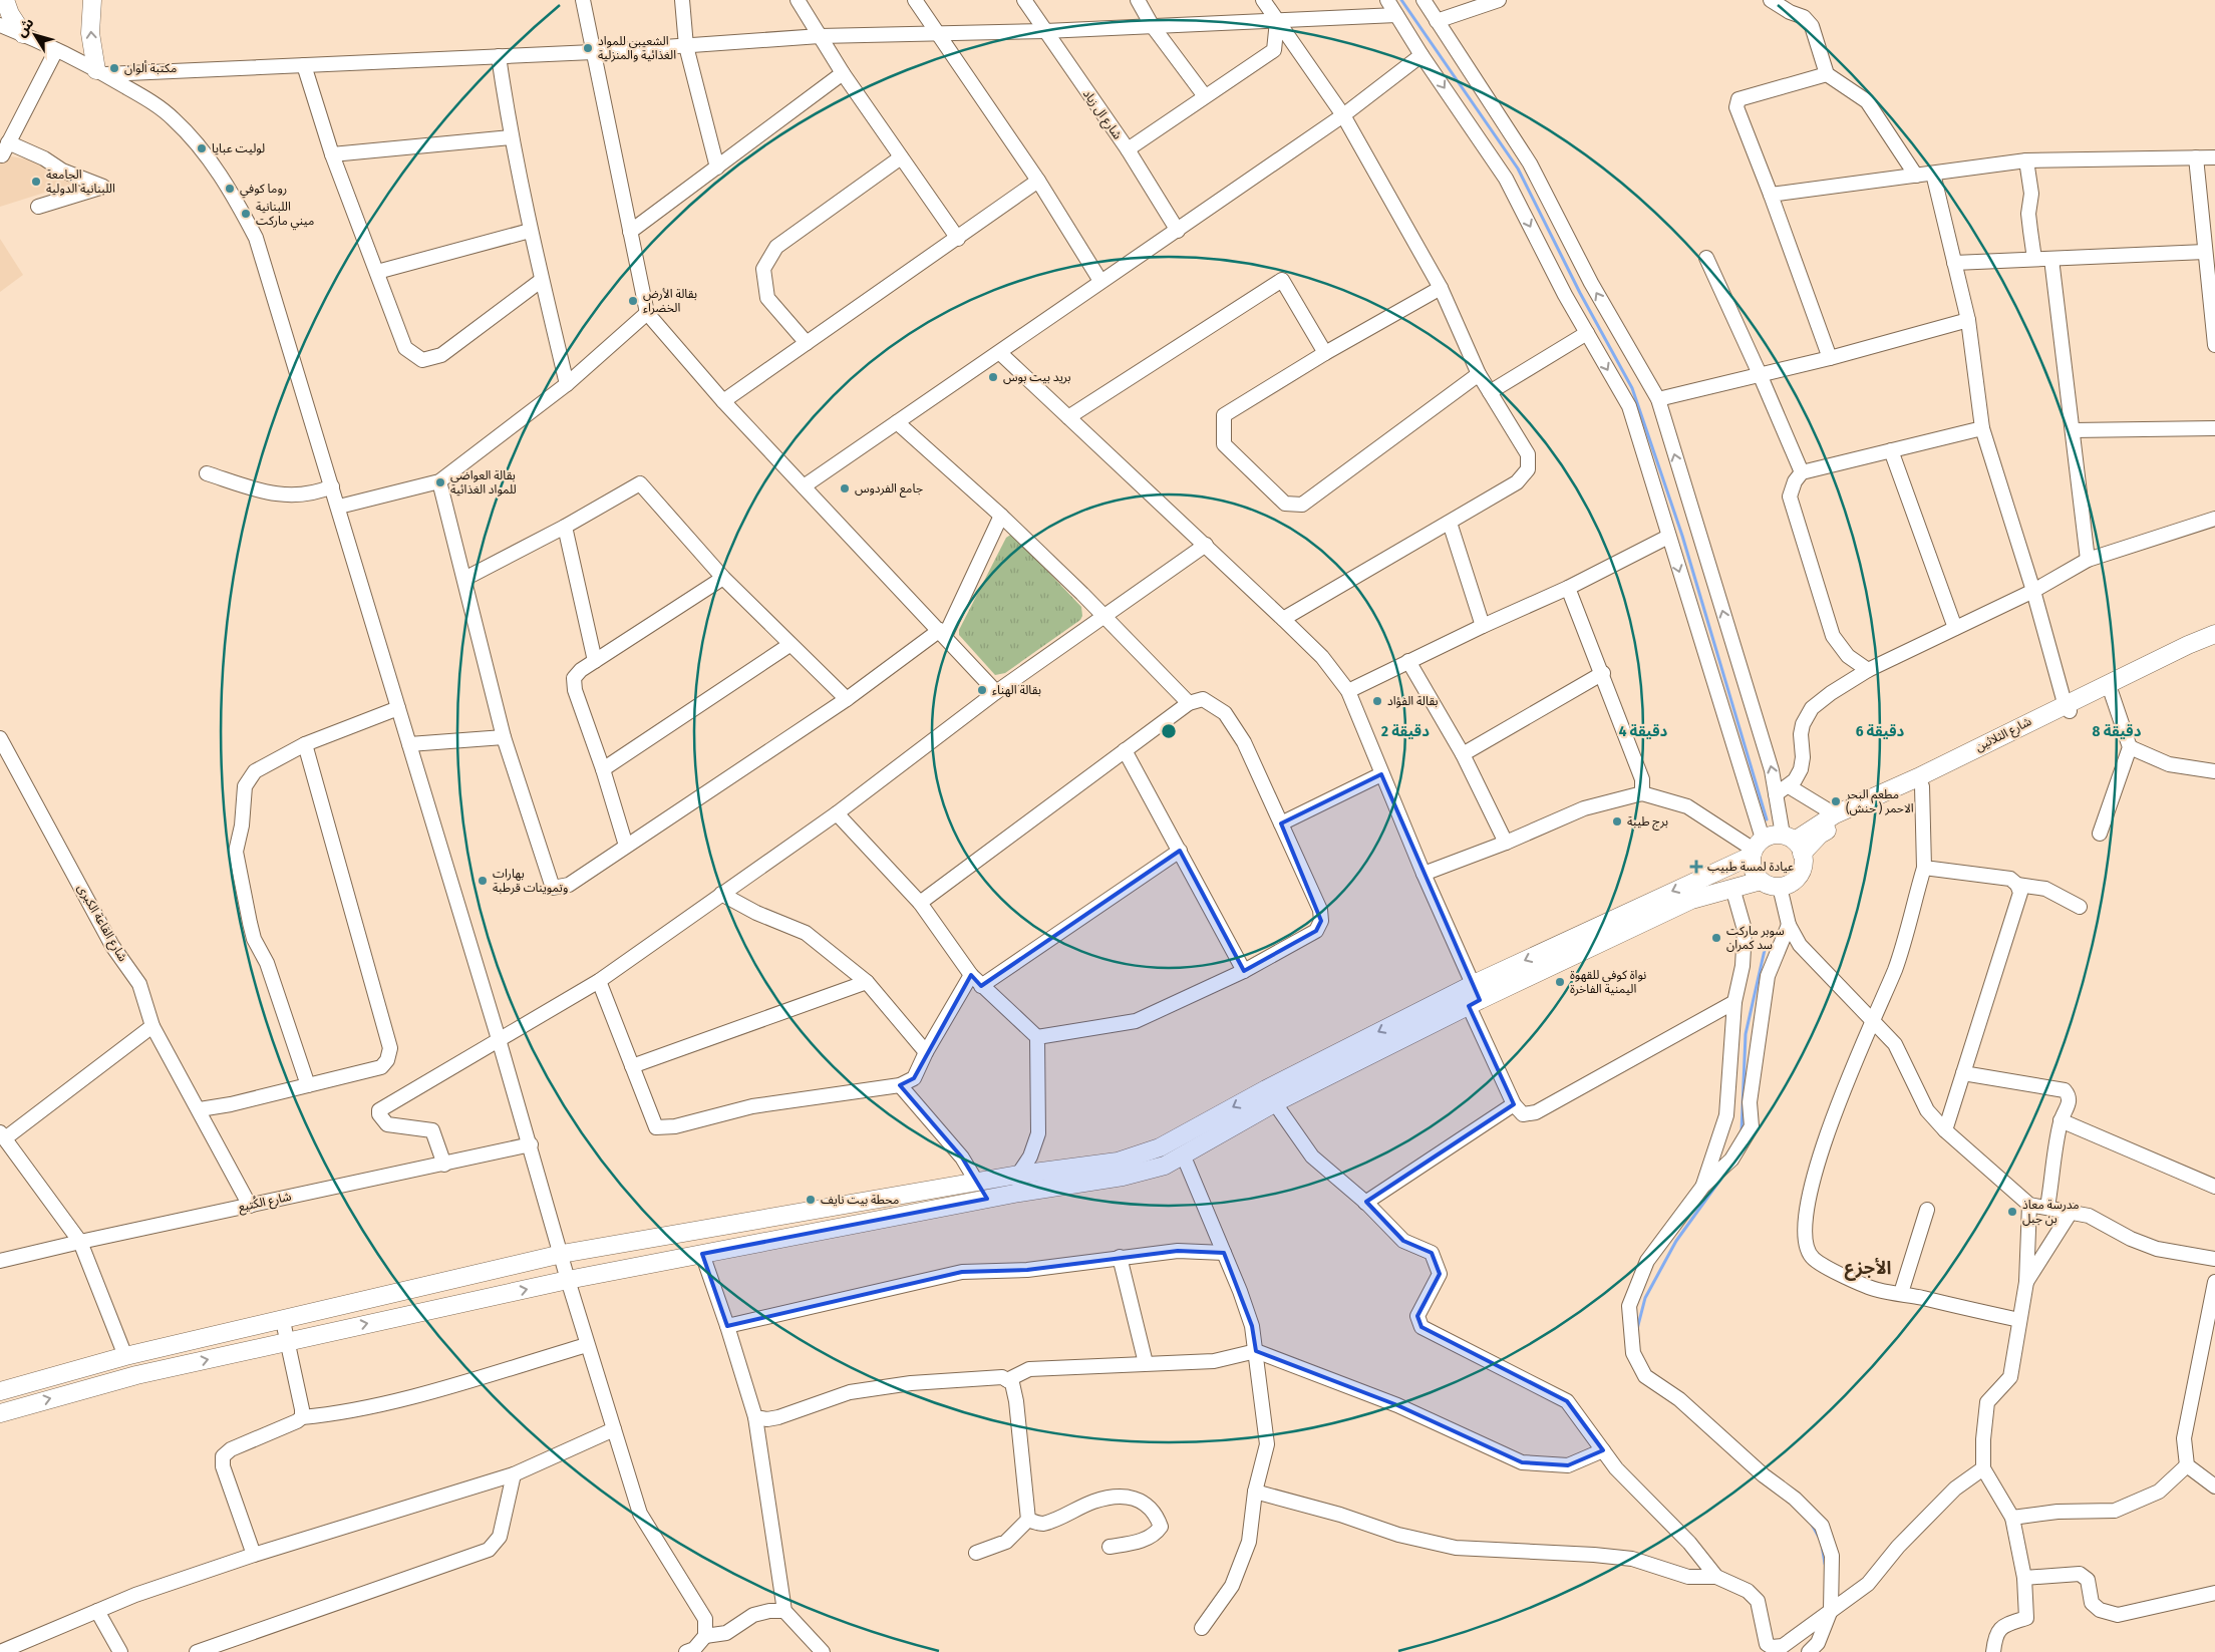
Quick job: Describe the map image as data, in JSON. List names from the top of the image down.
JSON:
{
  "streets": {
    "main road": ["شارع الثلاثين"],
    "street": ["شارع ال زياد", "شارع القاعة الكبرى", "شارع الكُتيع"]
  },
  "crossings": [
    ["شارع القاعة الكبرى", "شارع الكُتيع"]
  ],
  "districts": ["الأجزع"],
  "places": {
    "other": [
      "الشعيبي للمواد الغذائية والمنزلية",
      "مكتبة ألوان",
      "لوليت عبايا",
      "الجامعة اللبنانية الدولية",
      "روما كوفي",
      "اللبنانية ميني ماركت",
      "بقالة الأرض الخضراء",
      "بريد بيت بوس",
      "بقالة العواضي للمواد الغذائية",
      "جامع الفردوس",
      "بقالة الهناء",
      "بقالة الفؤاد",
      "مطعم البحر الاحمر ( حنش)",
      "برج طيبة",
      "بهارات وتموينات قرطبة",
      "سوبر ماركت سد كمران",
      "نواة كوفي للقهوة اليمنية الفاخرة",
      "محطة بيت نايف",
      "مدرسة معاذ بن جبل"
    ],
    "health": ["عيادة لمسة طبيب"]
  },
  "north": "top left",
  "rings": [
    "2 دقيقة",
    "4 دقيقة",
    "6 دقيقة",
    "8 دقيقة"
  ]
}
